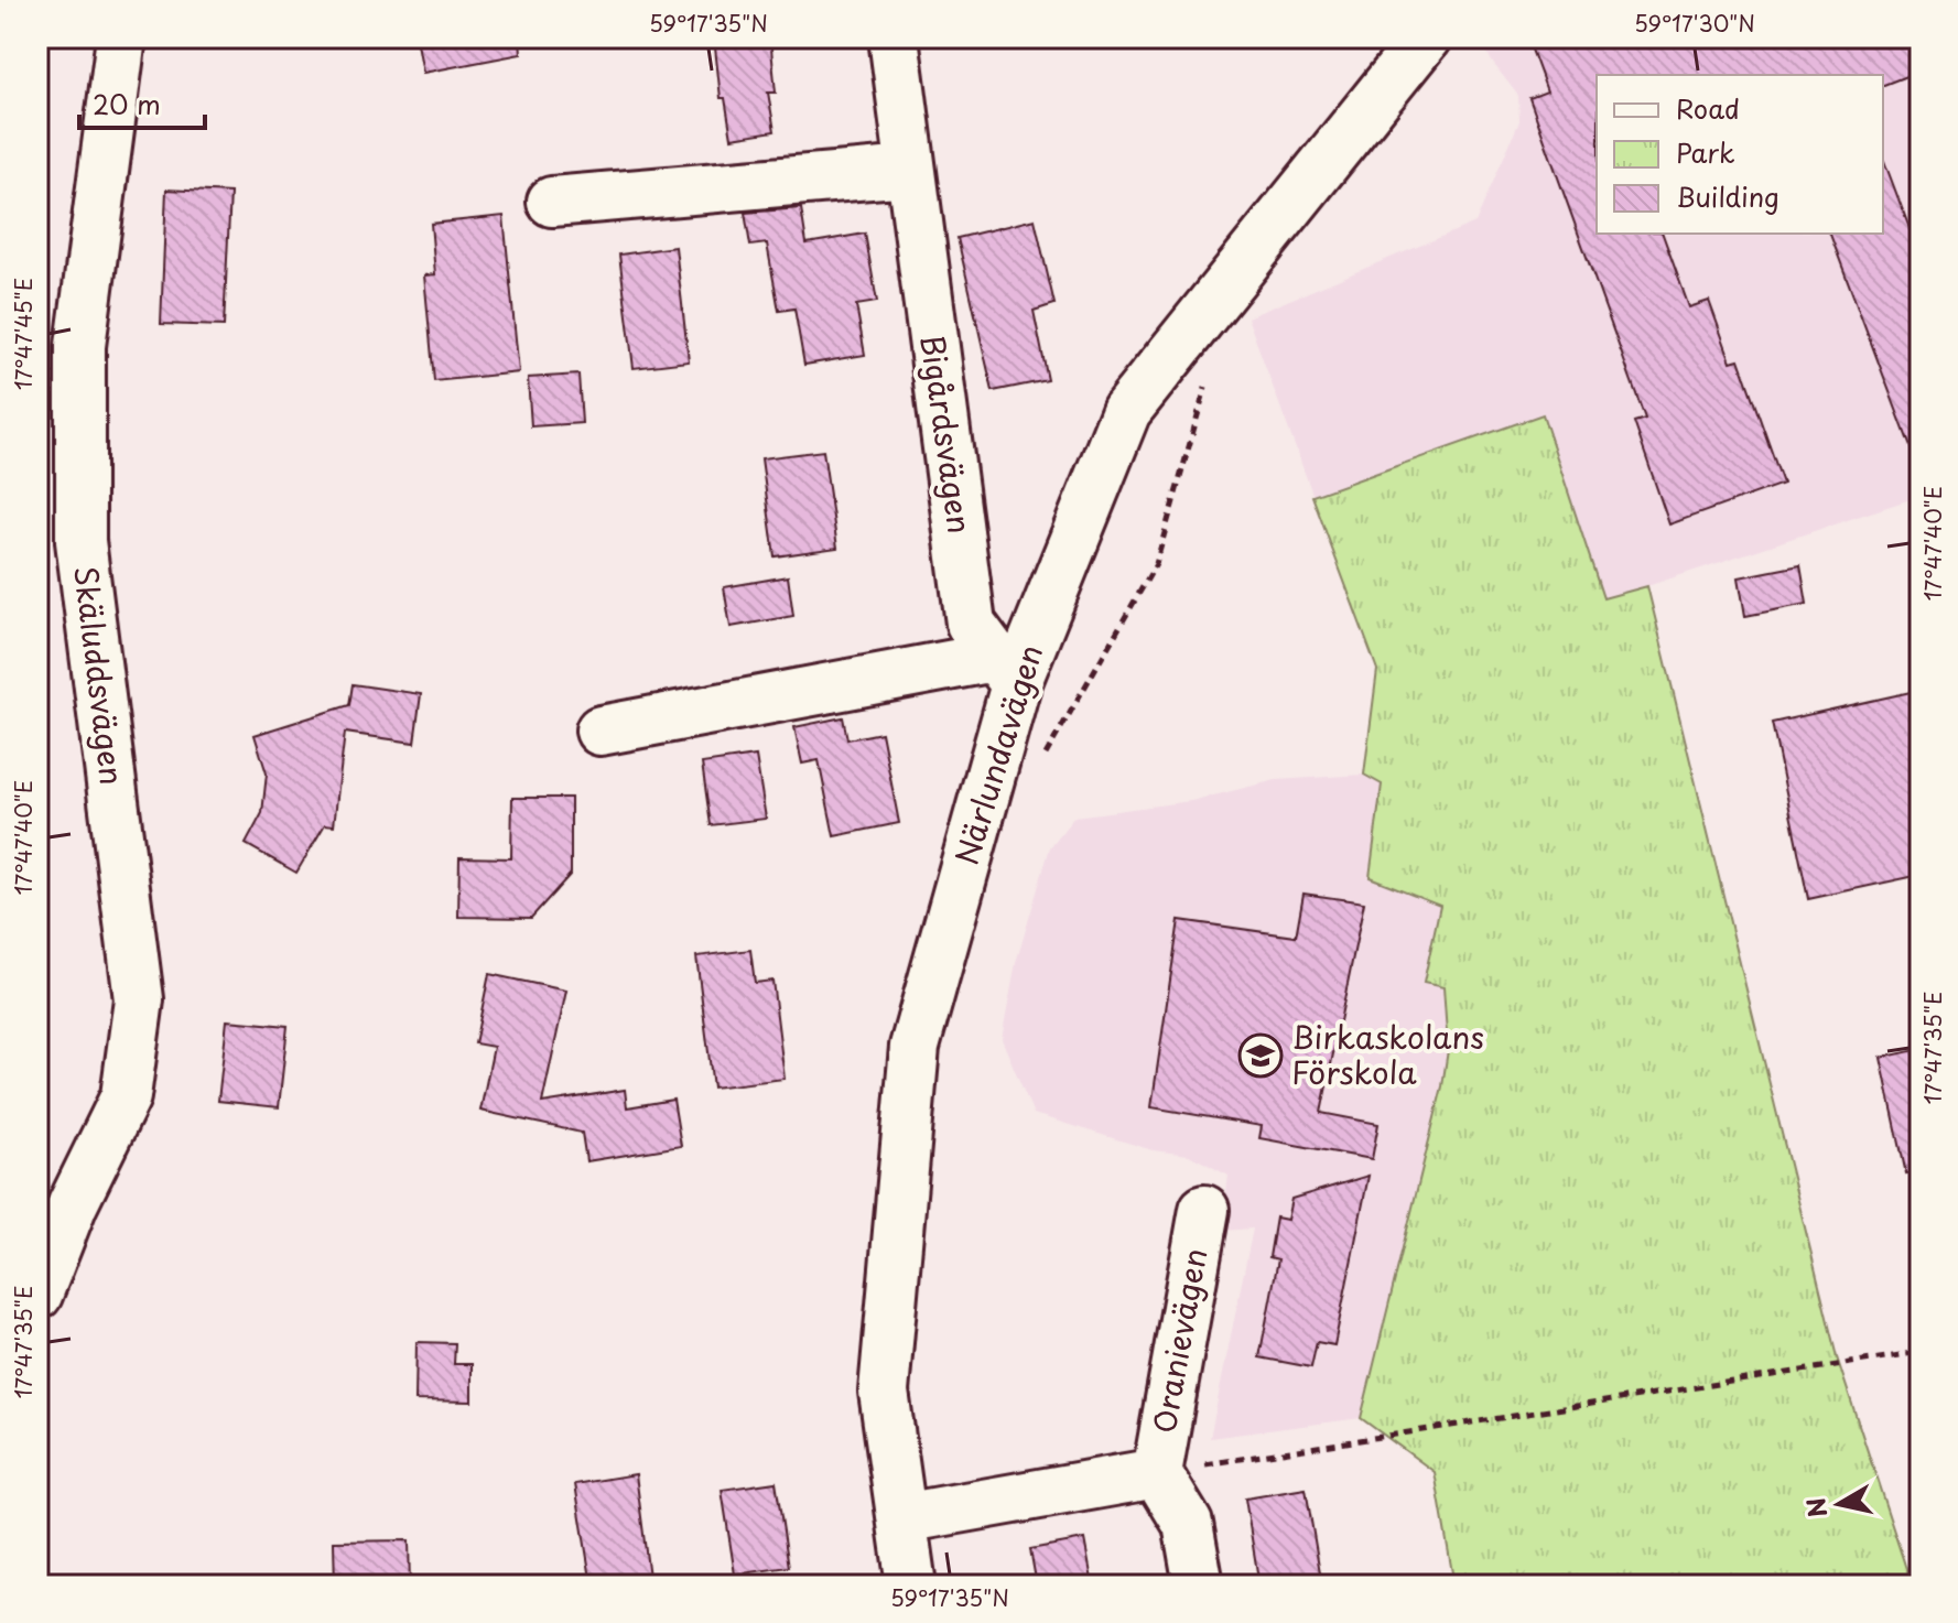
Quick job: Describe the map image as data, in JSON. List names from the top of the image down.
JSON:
{
  "streets": {
    "street": [
      "Bigårdsvägen",
      "Skäluddsvägen",
      "Närlundavägen",
      "Oranievägen"
    ]
  },
  "crossings": [
    ["Bigårdsvägen", "Närlundavägen"],
    ["Närlundavägen", "Oranievägen"]
  ],
  "places": {
    "school or university": ["Birkaskolans Förskola"]
  },
  "legend": ["Road", "Park", "Building"],
  "scale_bar": "20 m",
  "north": "left",
  "coordinates": [
    "59°17'35\"N",
    "59°17'30\"N",
    "17°47'45\"E",
    "17°47'40\"E",
    "17°47'35\"E"
  ]
}
